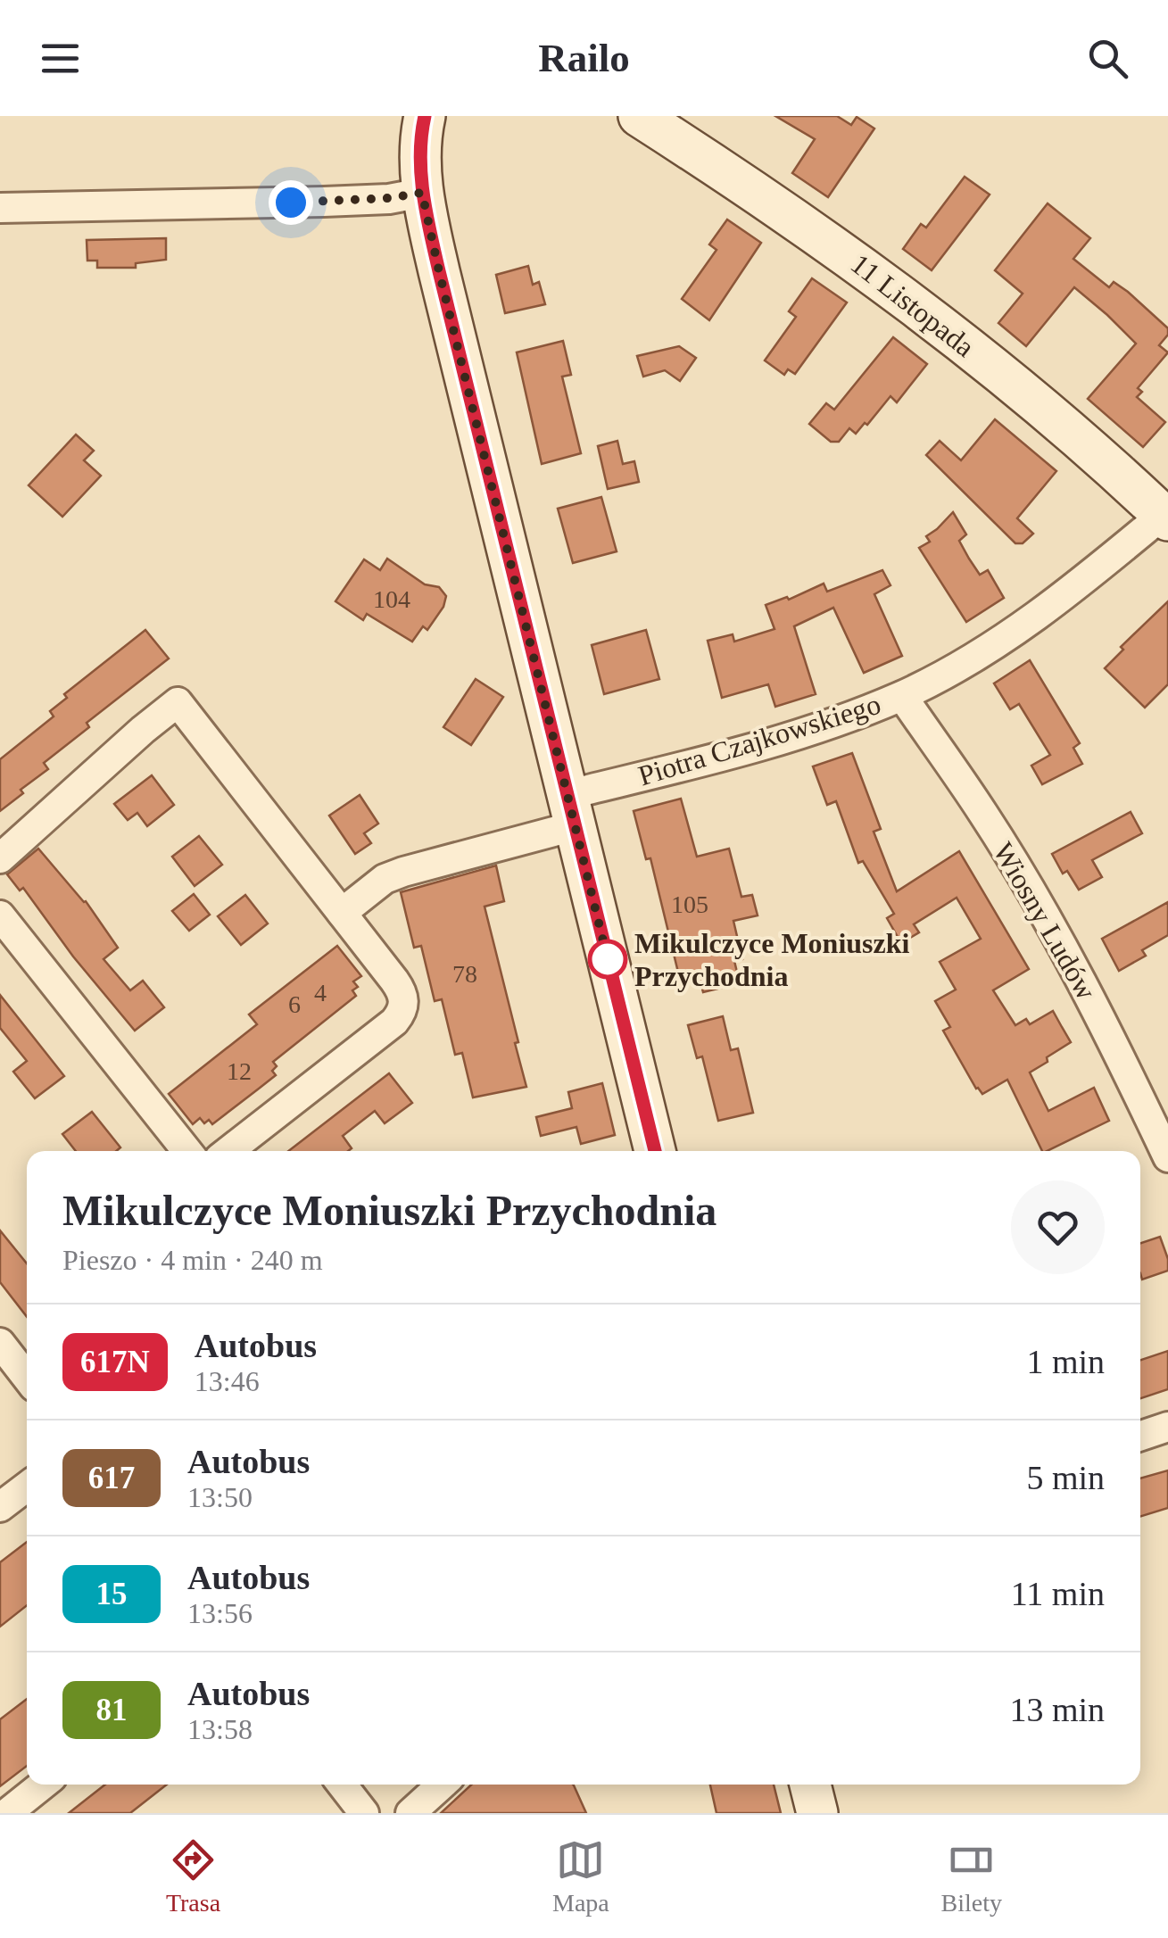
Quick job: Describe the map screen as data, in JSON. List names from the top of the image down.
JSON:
{
  "streets": {
    "street": ["11 Listopada", "Piotra Czajkowskiego", "Wiosny Ludów"]
  },
  "crossings": [
    ["11 Listopada", "Piotra Czajkowskiego"],
    ["Piotra Czajkowskiego", "Wiosny Ludów"]
  ],
  "places": ["Mikulczyce Moniuszki Przychodnia"],
  "lines": ["bus line 617N"],
  "house_numbers": [
    "104",
    "105",
    "78",
    "4",
    "6",
    "12"
  ],
  "page": {
    "header": "Railo",
    "heading": ["Mikulczyce Moniuszki Przychodnia", "Pieszo · 4 min · 240 m"],
    "list": [
      {
        "mark": "617N",
        "name": "Autobus",
        "note": "13:46",
        "value": "1 min"
      },
      {
        "mark": "617",
        "name": "Autobus",
        "note": "13:50",
        "value": "5 min"
      },
      {
        "mark": "15",
        "name": "Autobus",
        "note": "13:56",
        "value": "11 min"
      },
      {
        "mark": "81",
        "name": "Autobus",
        "note": "13:58",
        "value": "13 min"
      }
    ],
    "tabs": ["Trasa", "Mapa", "Bilety"]
  }
}
